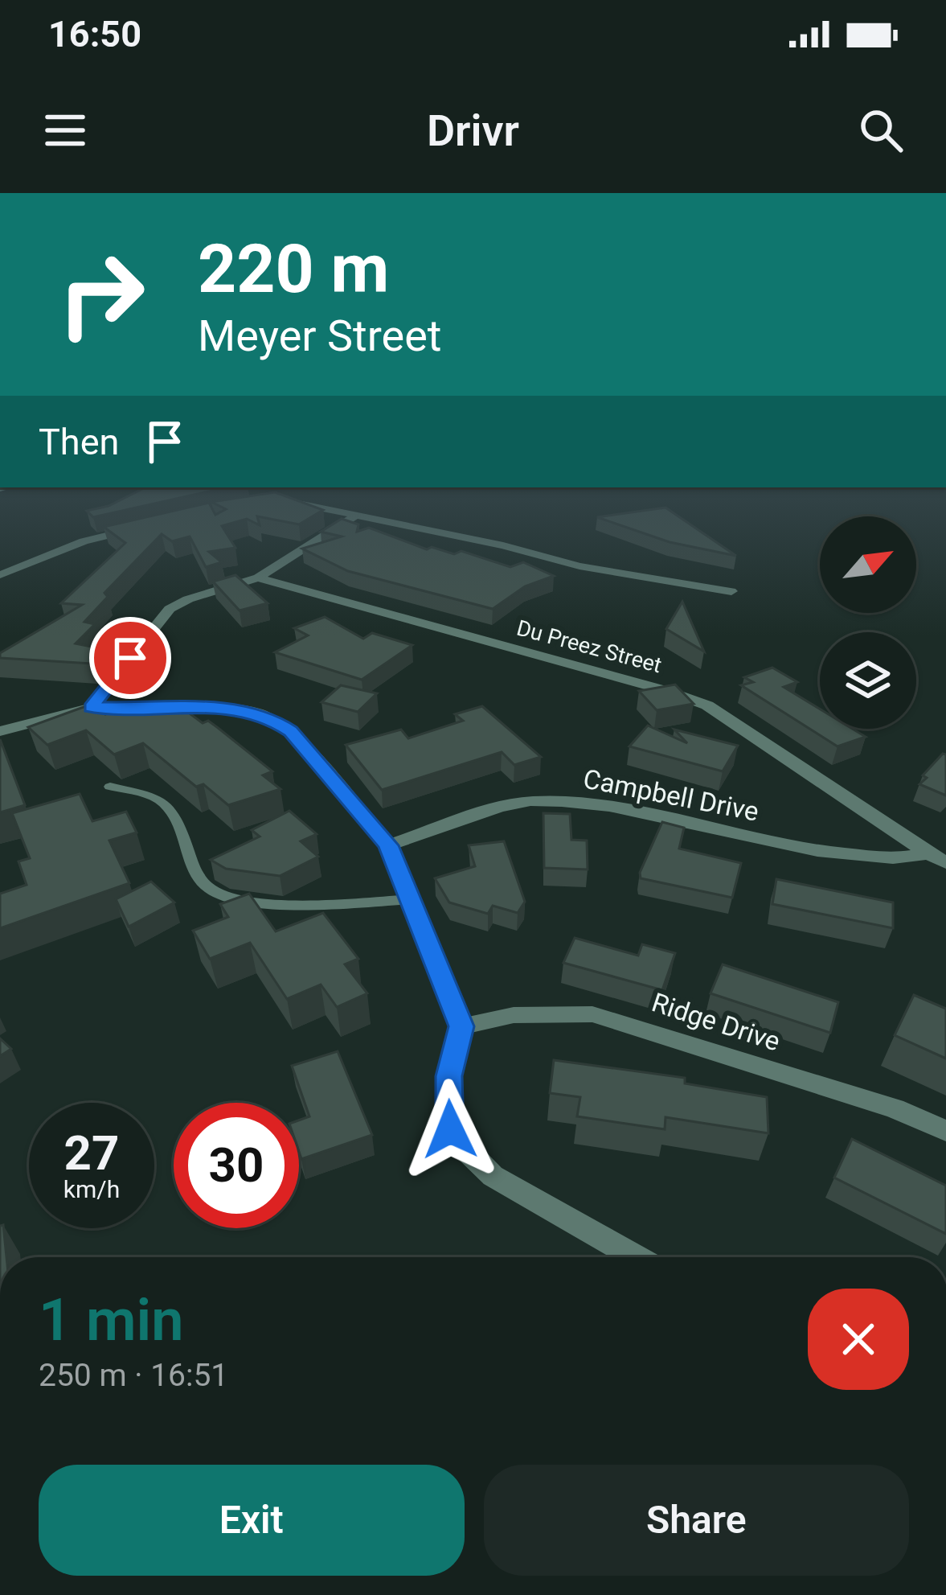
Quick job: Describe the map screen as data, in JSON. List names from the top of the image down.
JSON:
{
  "streets": {
    "street": ["Du Preez Street", "Campbell Drive", "Ridge Drive"]
  },
  "crossings": [
    ["Du Preez Street", "Campbell Drive"]
  ],
  "north": "top right",
  "page": {
    "status": "16:50",
    "header": "Drivr",
    "turn": ["220 m", "Meyer Street"],
    "then": "Then",
    "speed": "27 km/h",
    "limit": "30",
    "heading": ["1 min", "250 m · 16:51"],
    "buttons": ["Exit", "Share"]
  }
}
